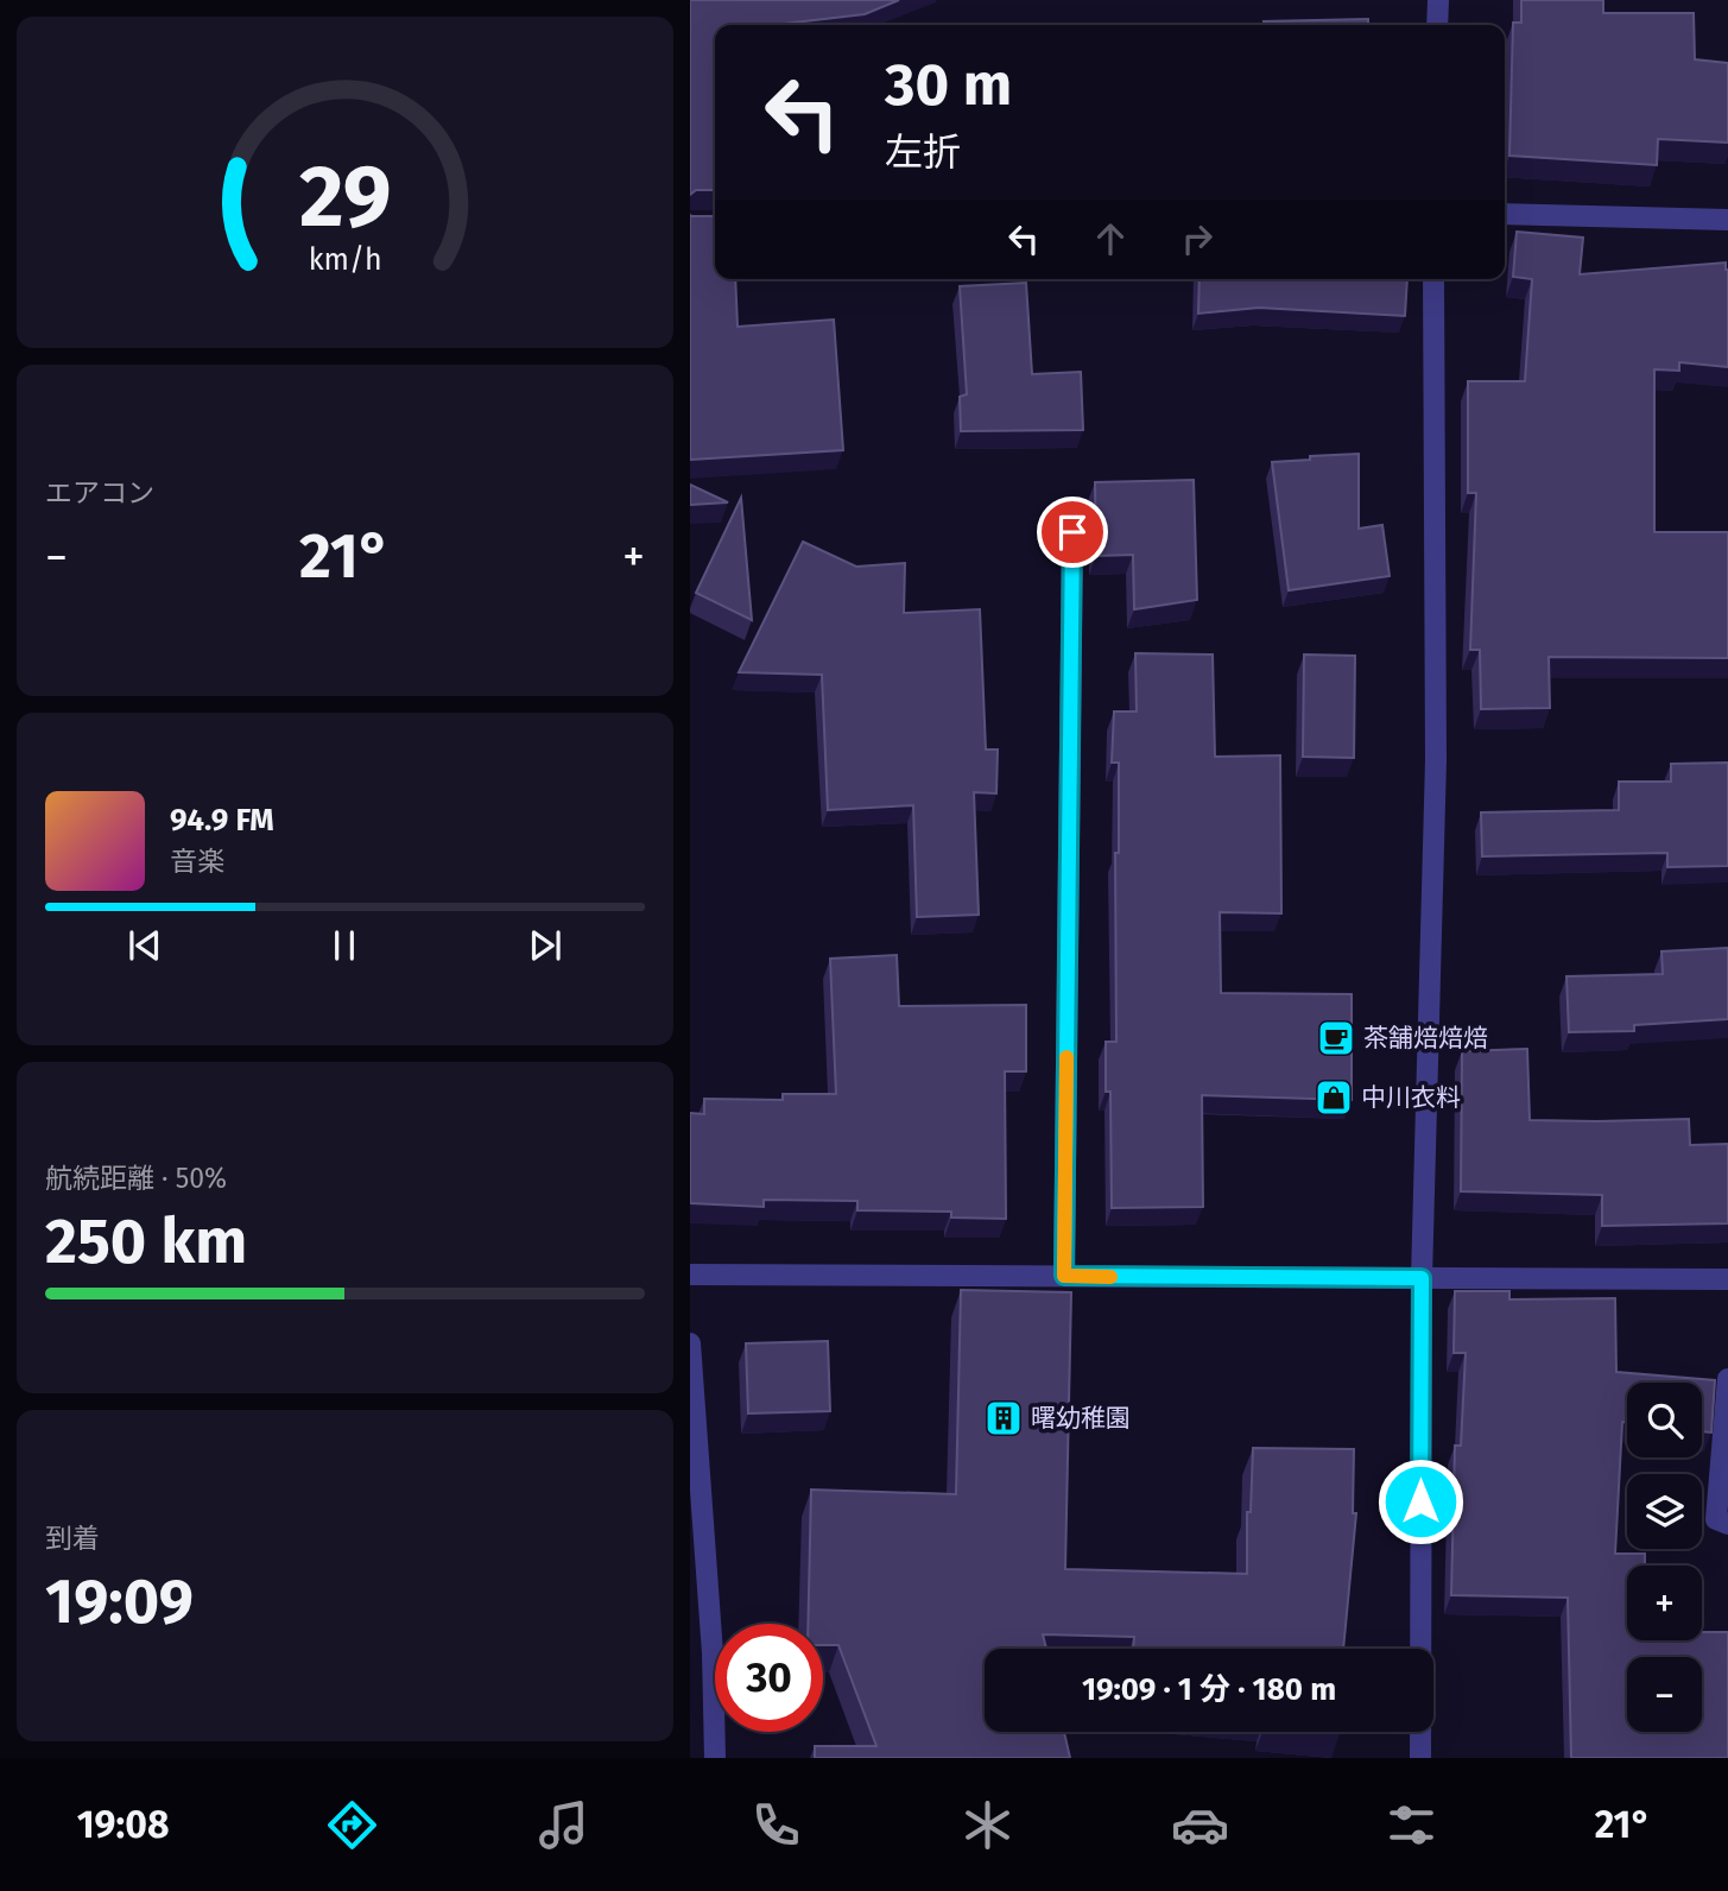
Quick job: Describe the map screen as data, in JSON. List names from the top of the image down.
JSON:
{
  "places": {
    "cafe": ["茶舗焙焙焙"],
    "shop": ["中川衣料"],
    "building": ["曙幼稚園"]
  },
  "page": {
    "turn": ["30 m", "左折"],
    "tile": [
      "エアコン",
      ["航続距離 · 50%", "250 km"],
      ["到着", "19:09"]
    ],
    "heat": ["−", "21°", "+"],
    "song": ["94.9 FM", "音楽"],
    "map_buttons": ["+", "−"],
    "limit": "30",
    "trip": "19:09 · 1 分 · 180 m",
    "tabs": ["19:08", "21°"],
    "gauge": ["29", "km/h"]
  }
}
